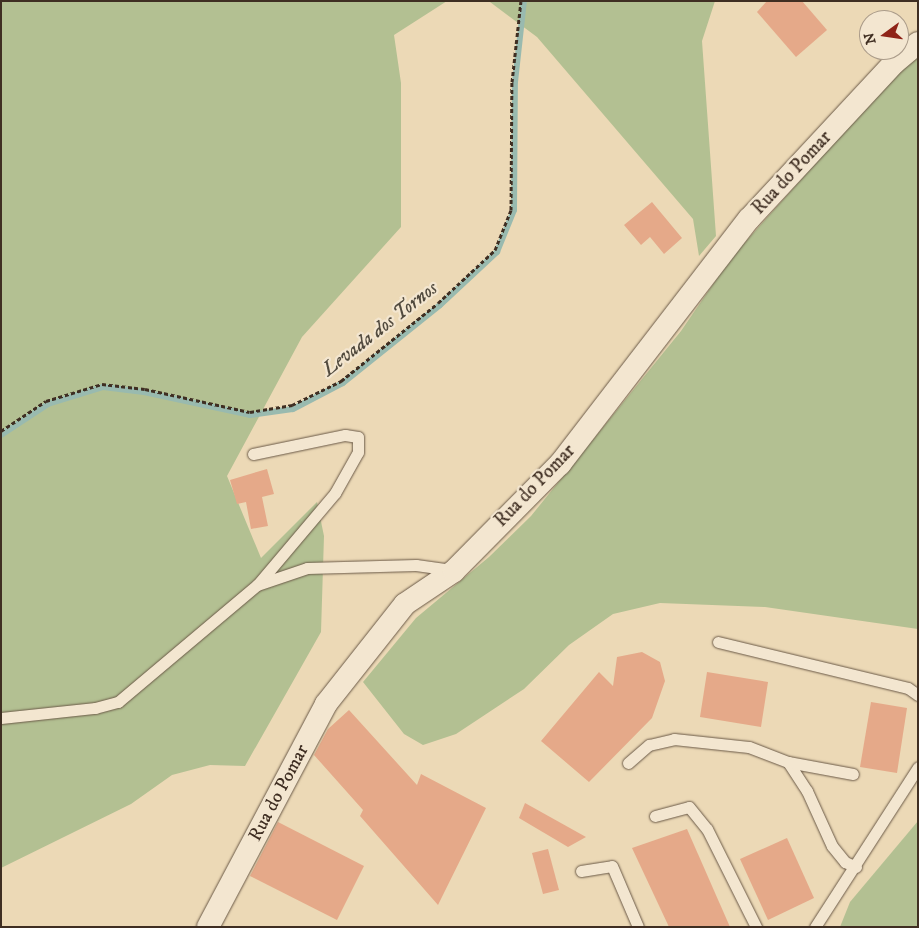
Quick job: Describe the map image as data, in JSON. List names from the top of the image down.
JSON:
{
  "streets": {
    "street": ["Rua do Pomar"]
  },
  "water": ["Levada dos Tornos"],
  "north": "left"
}
